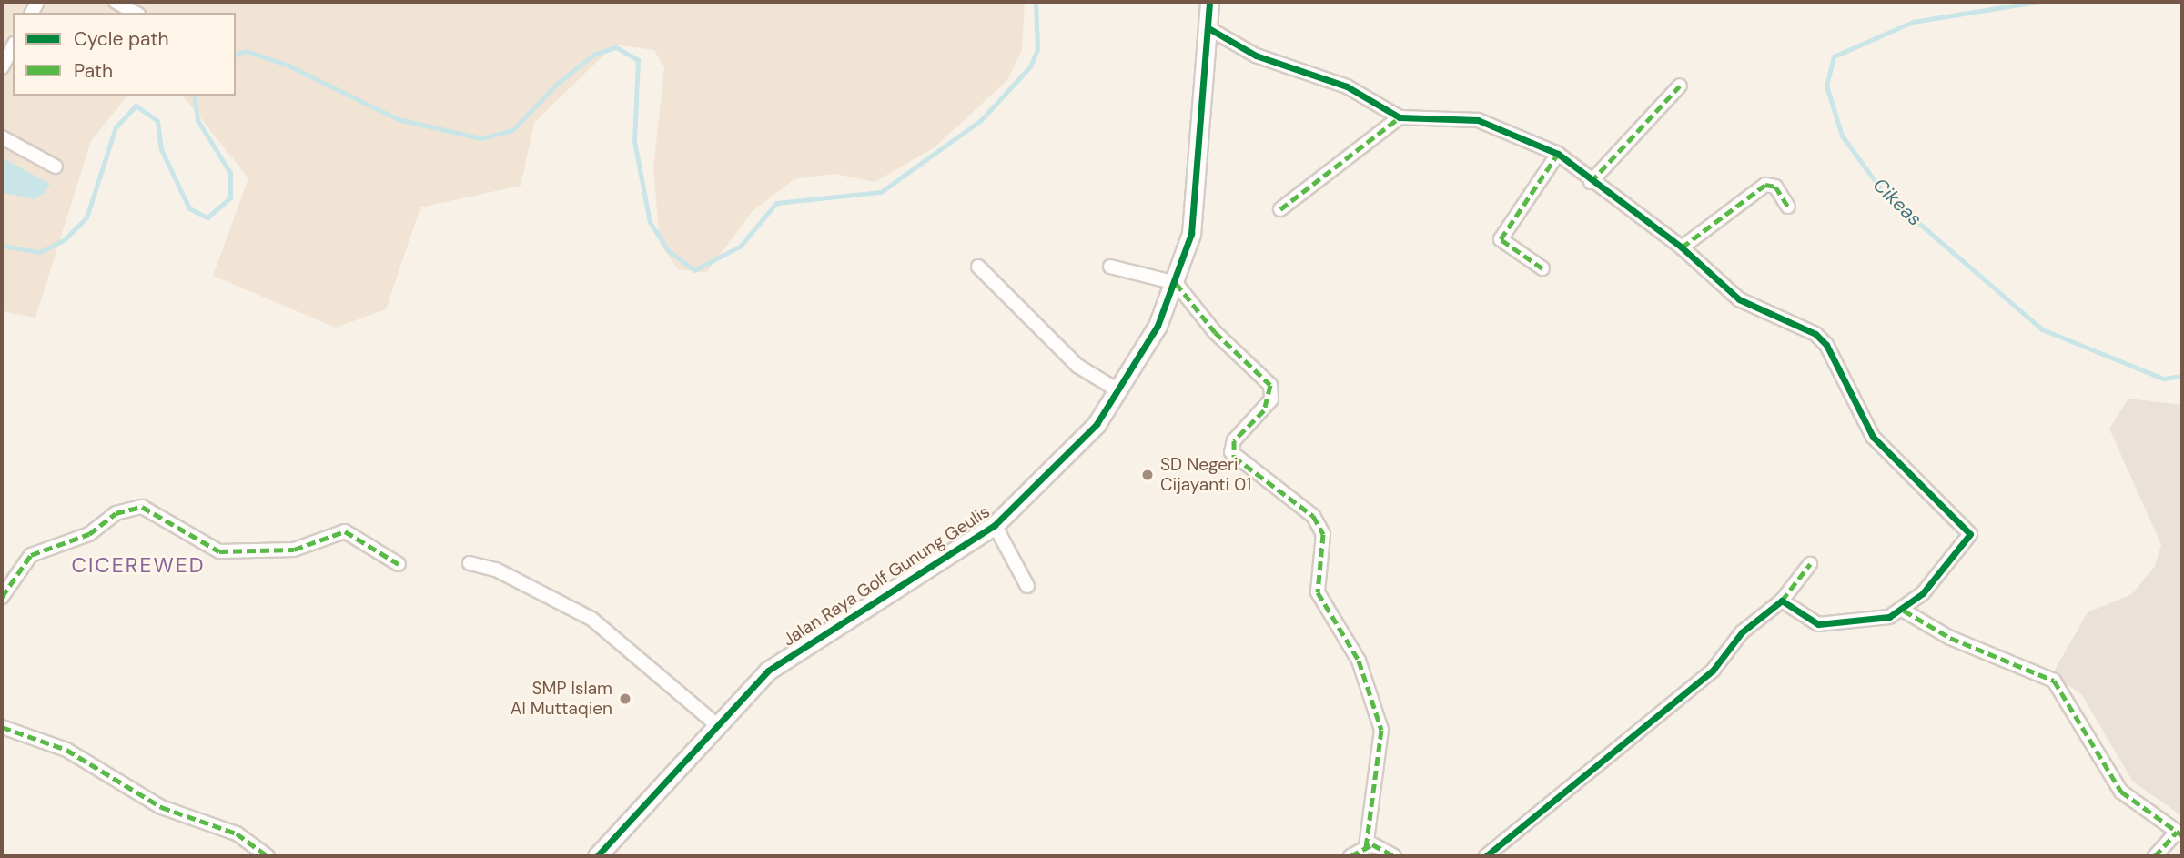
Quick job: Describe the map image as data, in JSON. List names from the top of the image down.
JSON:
{
  "streets": {
    "main road": ["Jalan Raya Golf Gunung Geulis"]
  },
  "districts": ["CICEREWED"],
  "water": ["Cikeas"],
  "places": ["SD Negeri Cijayanti 01", "SMP Islam Al Muttaqien"],
  "legend": ["Cycle path", "Path"]
}
